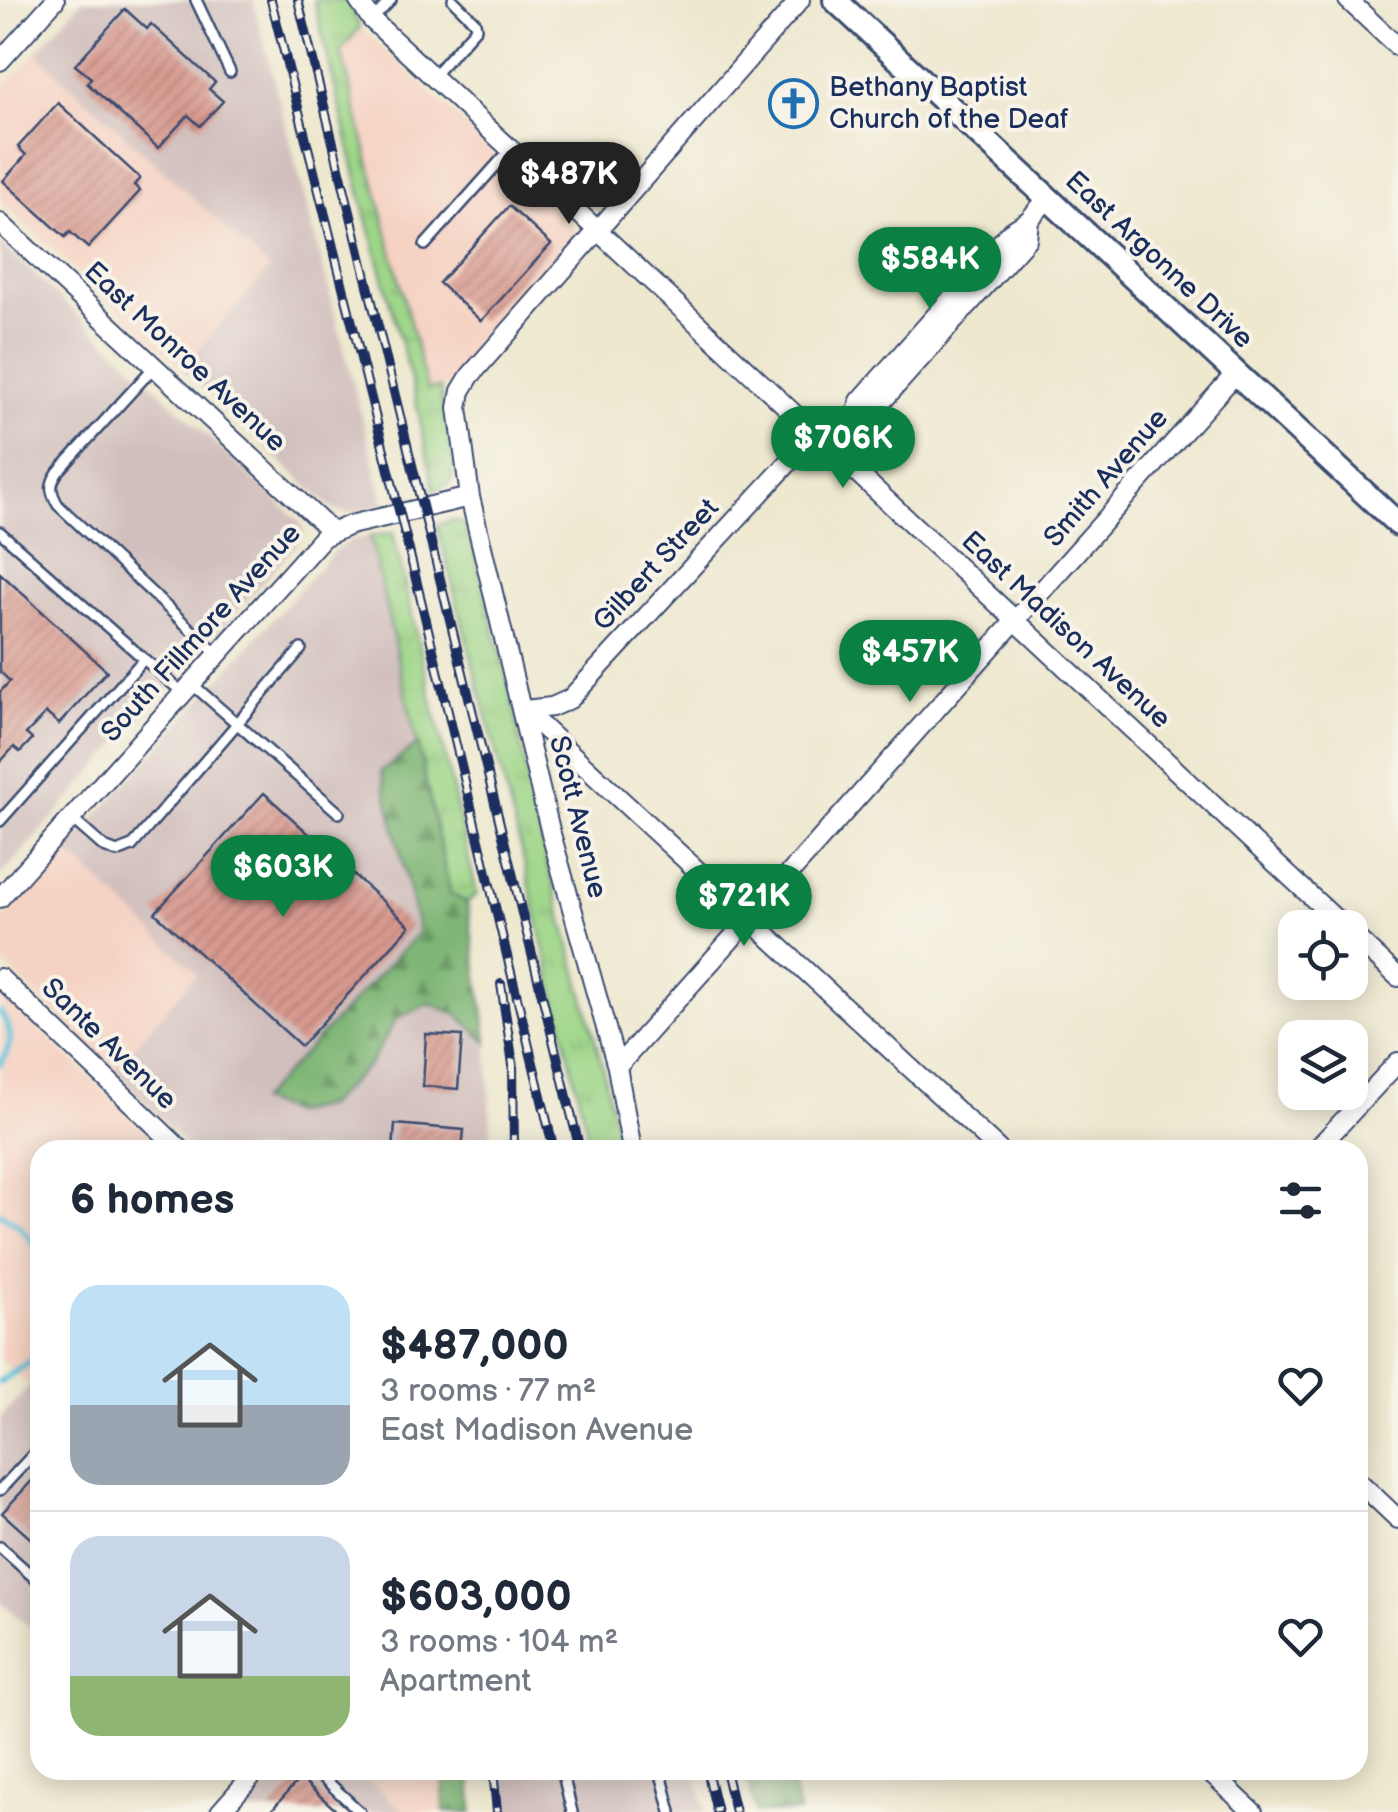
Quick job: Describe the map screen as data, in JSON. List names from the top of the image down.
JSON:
{
  "streets": {
    "street": [
      "East Argonne Drive",
      "East Monroe Avenue",
      "Smith Avenue",
      "Gilbert Street",
      "East Madison Avenue",
      "South Fillmore Avenue",
      "Scott Avenue",
      "Sante Avenue"
    ]
  },
  "crossings": [
    ["East Argonne Drive", "Smith Avenue"],
    ["East Monroe Avenue", "South Fillmore Avenue"],
    ["Smith Avenue", "East Madison Avenue"],
    ["Smith Avenue", "Scott Avenue"],
    ["Gilbert Street", "East Madison Avenue"],
    ["Gilbert Street", "Scott Avenue"],
    ["South Fillmore Avenue", "Scott Avenue"]
  ],
  "places": {
    "church": ["Bethany Baptist Church of the Deaf"]
  },
  "page": {
    "price": [
      "$487K",
      "$584K",
      "$706K",
      "$457K",
      "$603K",
      "$721K"
    ],
    "heading": "6 homes",
    "list": [
      {
        "name": "$487,000",
        "note": "3 rooms · 77 m² · East Madison Avenue"
      },
      {
        "name": "$603,000",
        "note": "3 rooms · 104 m² · Apartment"
      }
    ]
  }
}
